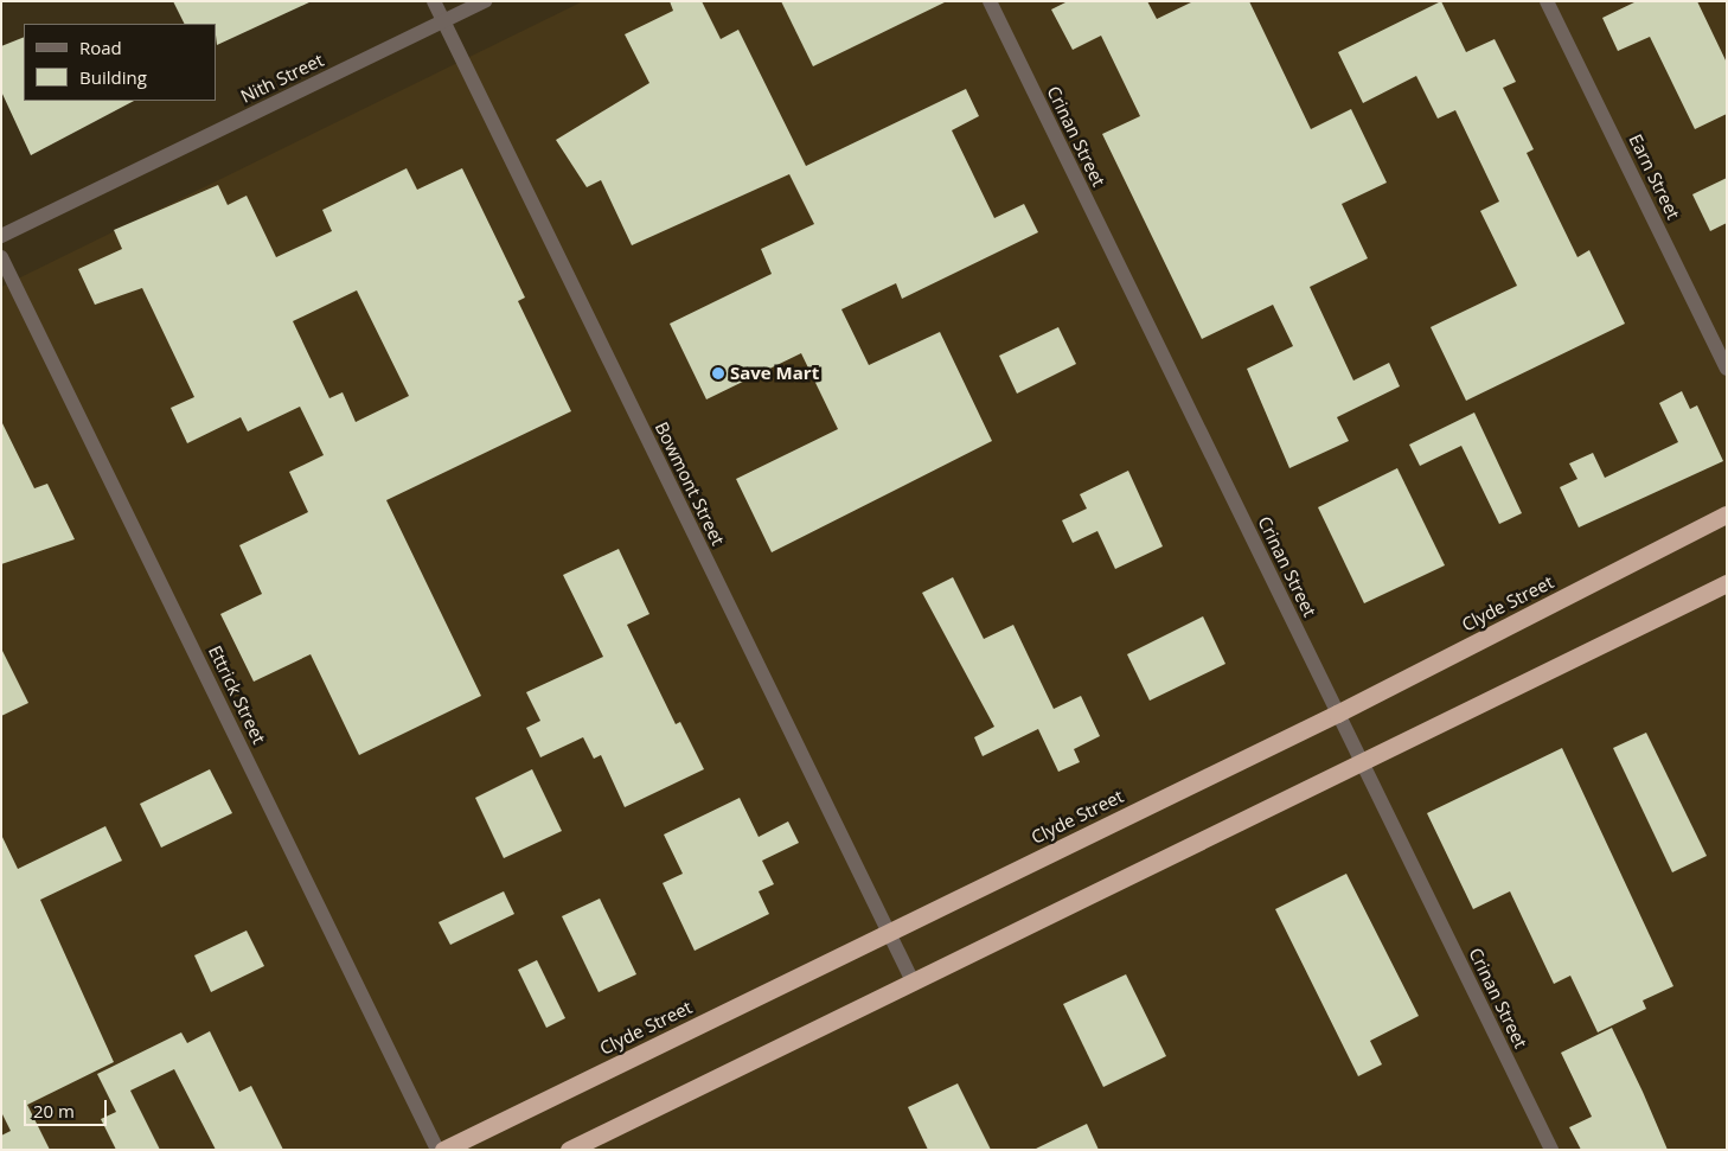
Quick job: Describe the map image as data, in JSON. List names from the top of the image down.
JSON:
{
  "streets": {
    "highway": ["Clyde Street"],
    "street": [
      "Nith Street",
      "Crinan Street",
      "Earn Street",
      "Bowmont Street",
      "Ettrick Street"
    ]
  },
  "crossings": [
    ["Nith Street", "Bowmont Street"],
    ["Crinan Street", "Clyde Street"],
    ["Bowmont Street", "Clyde Street"]
  ],
  "places": ["Save Mart"],
  "legend": ["Road", "Building"],
  "scale_bar": "20 m"
}
